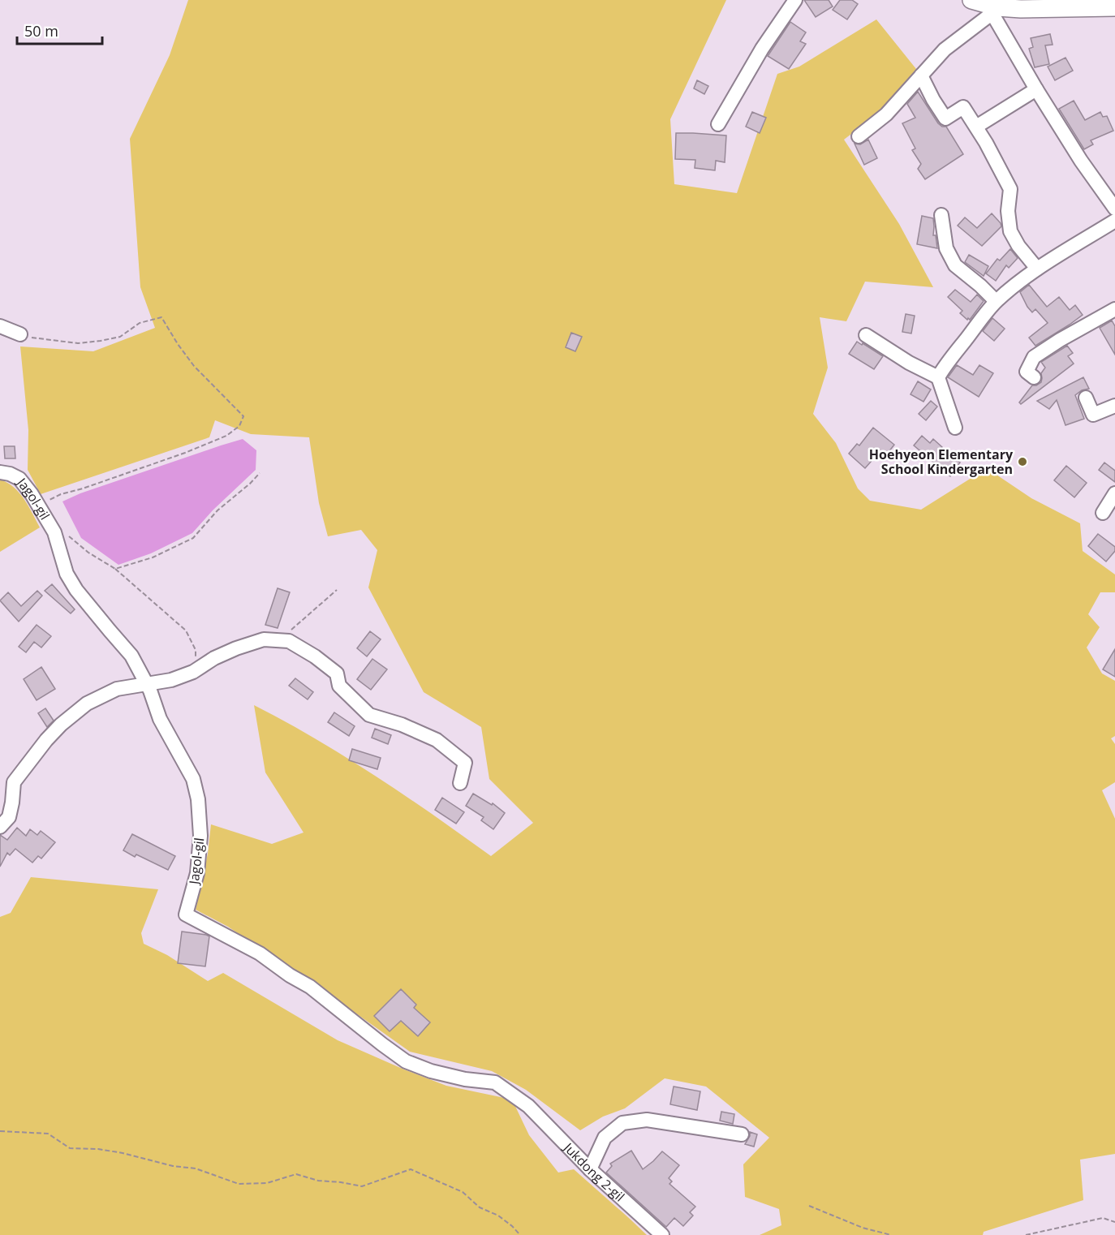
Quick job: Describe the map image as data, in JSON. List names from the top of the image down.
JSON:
{
  "streets": {
    "street": ["Jagol-gil", "Jukdong 2-gil"]
  },
  "crossings": [
    ["Jagol-gil", "Jukdong 2-gil"]
  ],
  "places": ["Hoehyeon Elementary School Kindergarten"],
  "scale_bar": "50 m"
}
